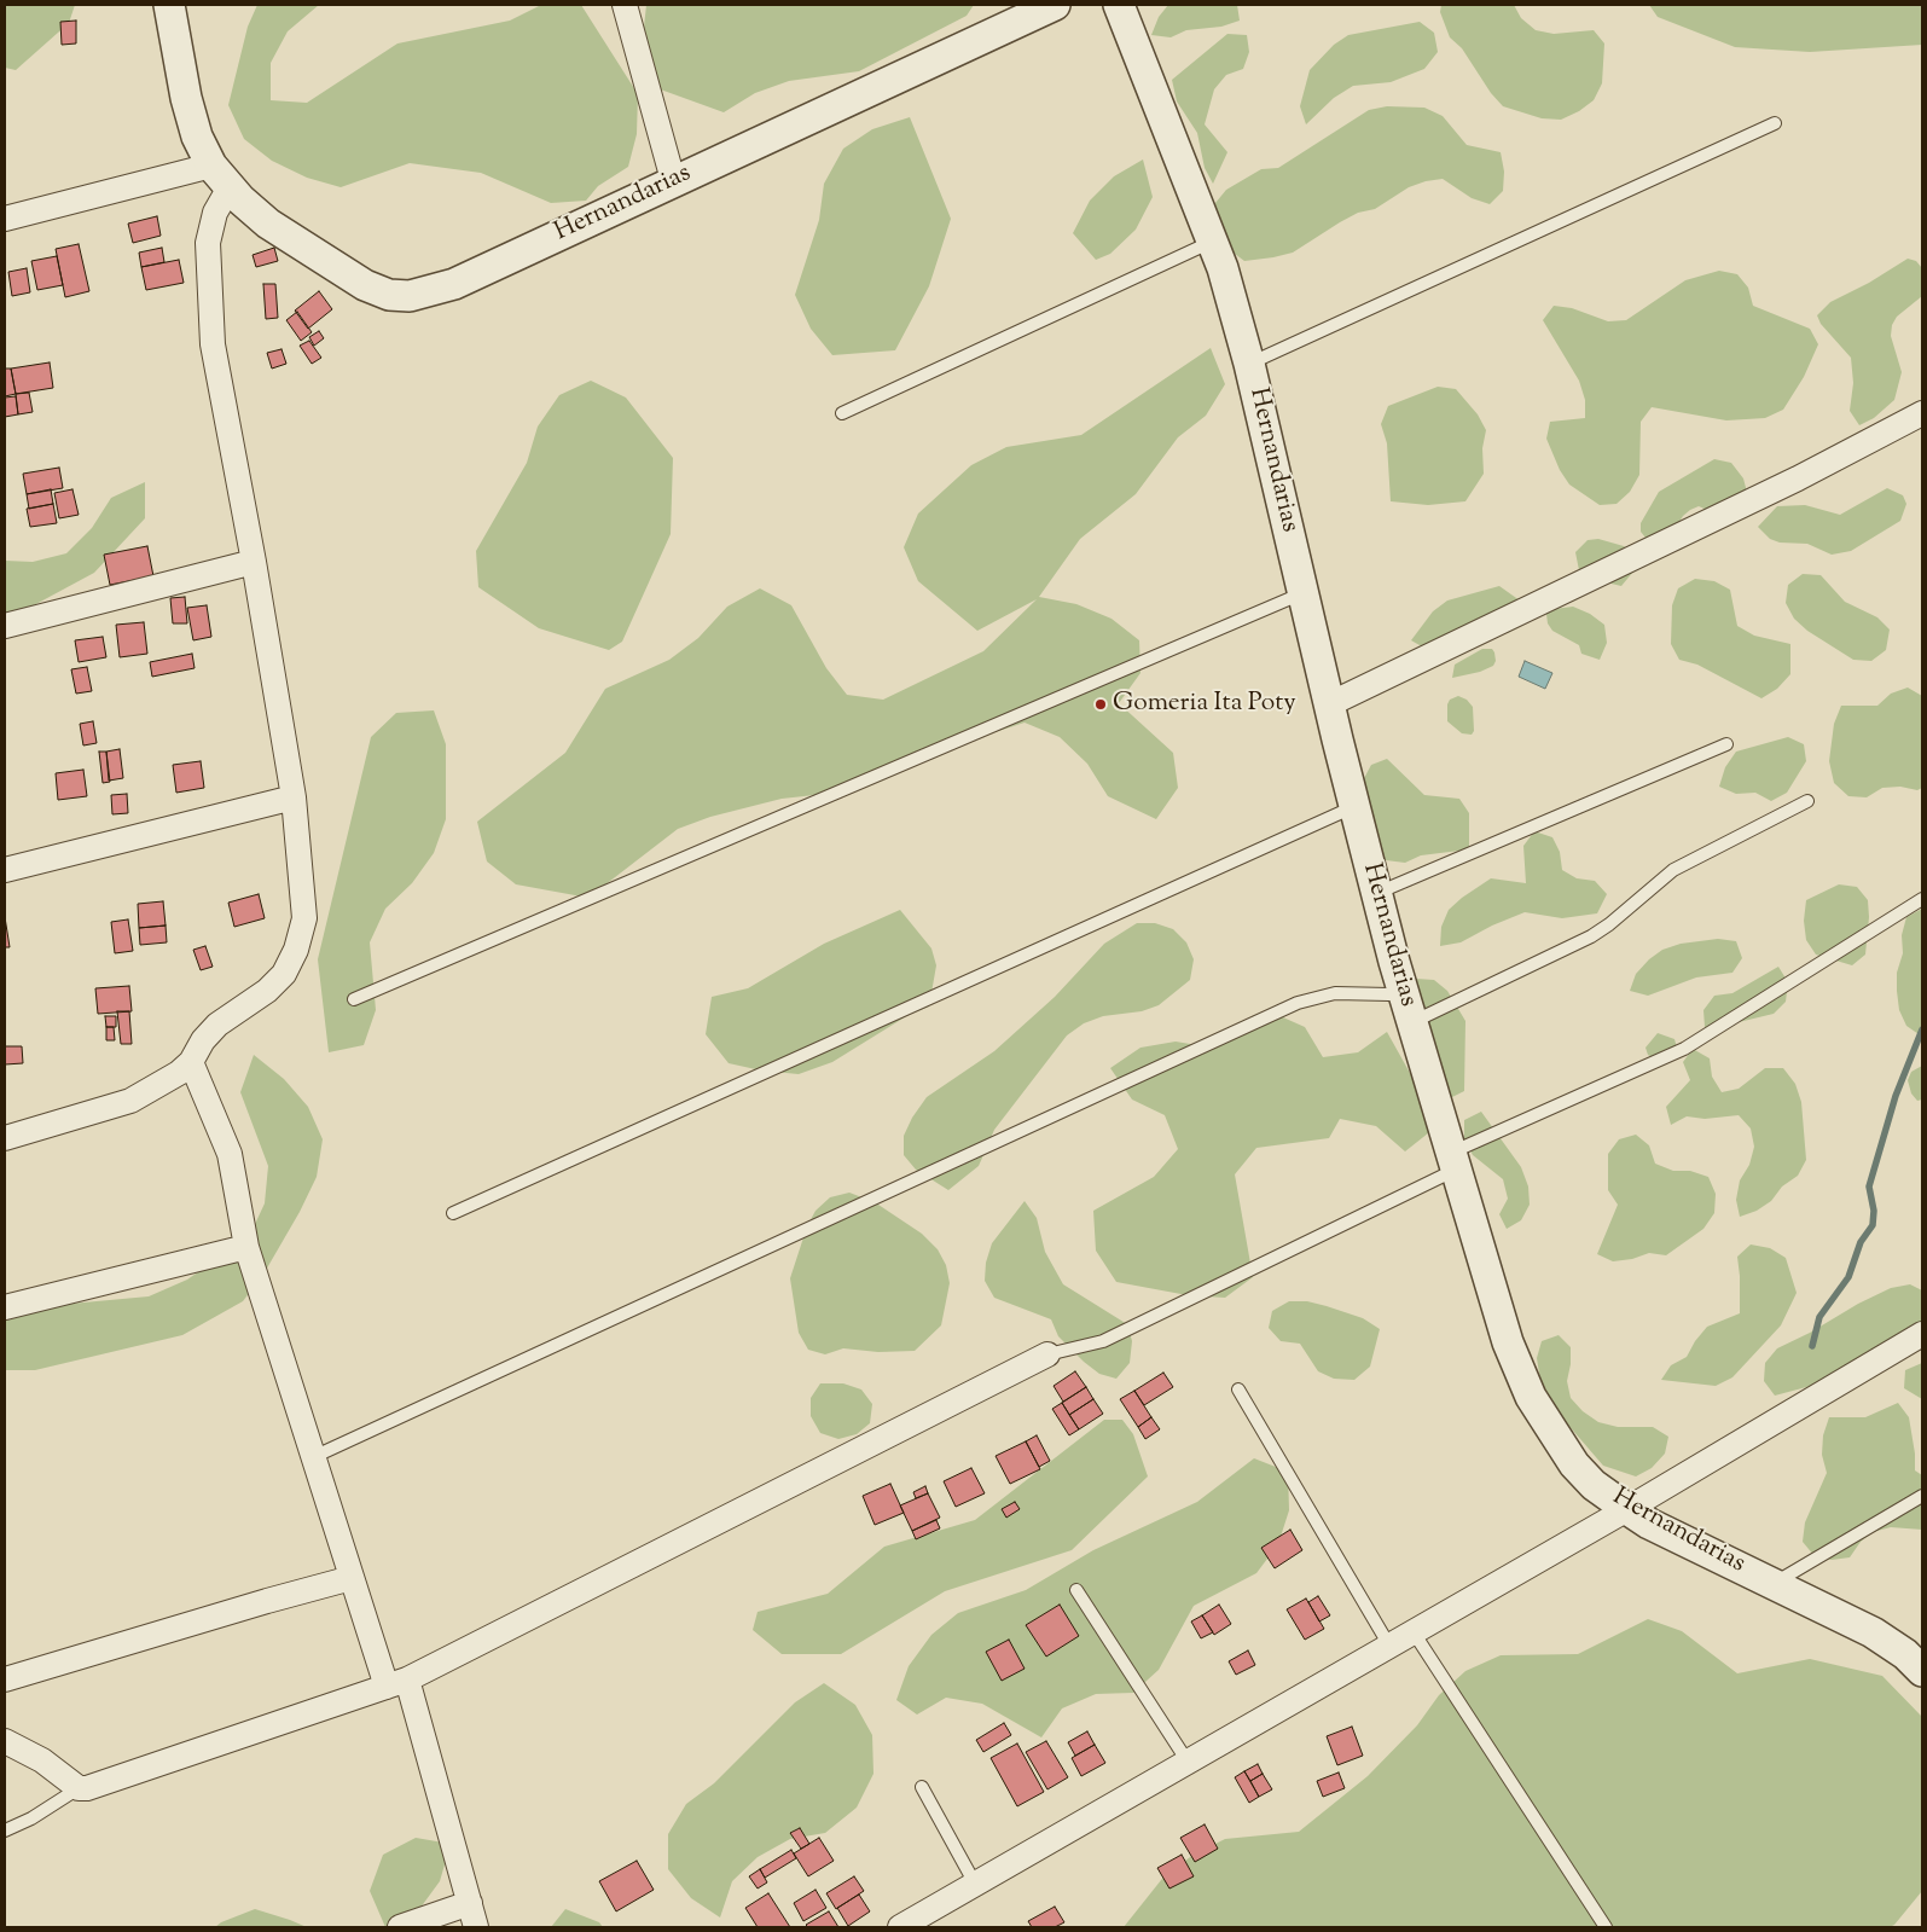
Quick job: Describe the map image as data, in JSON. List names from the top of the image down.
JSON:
{
  "streets": {
    "street": ["Hernandarias"]
  },
  "places": ["Gomeria Ita Poty"]
}
